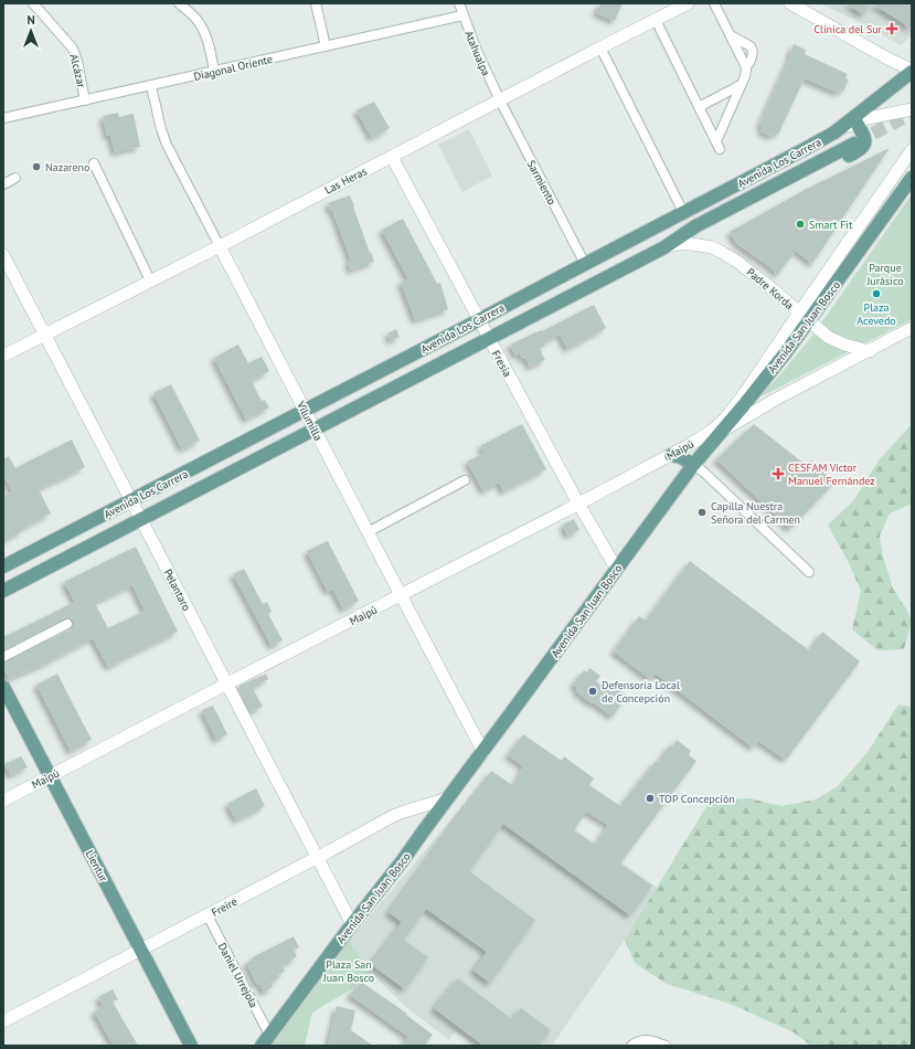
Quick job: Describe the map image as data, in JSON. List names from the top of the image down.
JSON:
{
  "streets": {
    "main road": [
      "Avenida Los Carrera",
      "Las Heras",
      "Padre Korda",
      "Avenida San Juan Bosco",
      "Fresia",
      "Vilumilla",
      "Maipú",
      "Pelantaro",
      "Lientur",
      "Freire"
    ],
    "street": [
      "Atahualpa",
      "Diagonal Oriente",
      "Alcázar",
      "Sarmiento",
      "Daniel Urrejola"
    ]
  },
  "crossings": [
    ["Atahualpa", "Diagonal Oriente"],
    ["Atahualpa", "Las Heras"],
    ["Atahualpa", "Sarmiento"],
    ["Diagonal Oriente", "Alcázar"],
    ["Diagonal Oriente", "Vilumilla"],
    ["Avenida Los Carrera", "Sarmiento"],
    ["Avenida Los Carrera", "Padre Korda"],
    ["Avenida Los Carrera", "Fresia"],
    ["Avenida Los Carrera", "Vilumilla"],
    ["Avenida Los Carrera", "Pelantaro"],
    ["Las Heras", "Sarmiento"],
    ["Las Heras", "Fresia"],
    ["Las Heras", "Vilumilla"],
    ["Las Heras", "Pelantaro"],
    ["Padre Korda", "Avenida San Juan Bosco"],
    ["Padre Korda", "Maipú"],
    ["Avenida San Juan Bosco", "Fresia"],
    ["Avenida San Juan Bosco", "Vilumilla"],
    ["Avenida San Juan Bosco", "Maipú"],
    ["Avenida San Juan Bosco", "Pelantaro"],
    ["Avenida San Juan Bosco", "Freire"],
    ["Avenida San Juan Bosco", "Daniel Urrejola"],
    ["Fresia", "Maipú"],
    ["Vilumilla", "Maipú"],
    ["Maipú", "Pelantaro"],
    ["Maipú", "Lientur"],
    ["Pelantaro", "Freire"],
    ["Lientur", "Freire"],
    ["Freire", "Daniel Urrejola"]
  ],
  "parks": ["Parque Jurásico", "Plaza San Juan Bosco"],
  "places": {
    "health": ["Clínica del Sur", "CESFAM Víctor Manuel Fernández"],
    "other": [
      "Nazareno",
      "Smart Fit",
      "Plaza Acevedo",
      "Capilla Nuestra Señora del Carmen",
      "Defensoría Local de Concepción",
      "TOP Concepción"
    ]
  },
  "north": "top"
}
